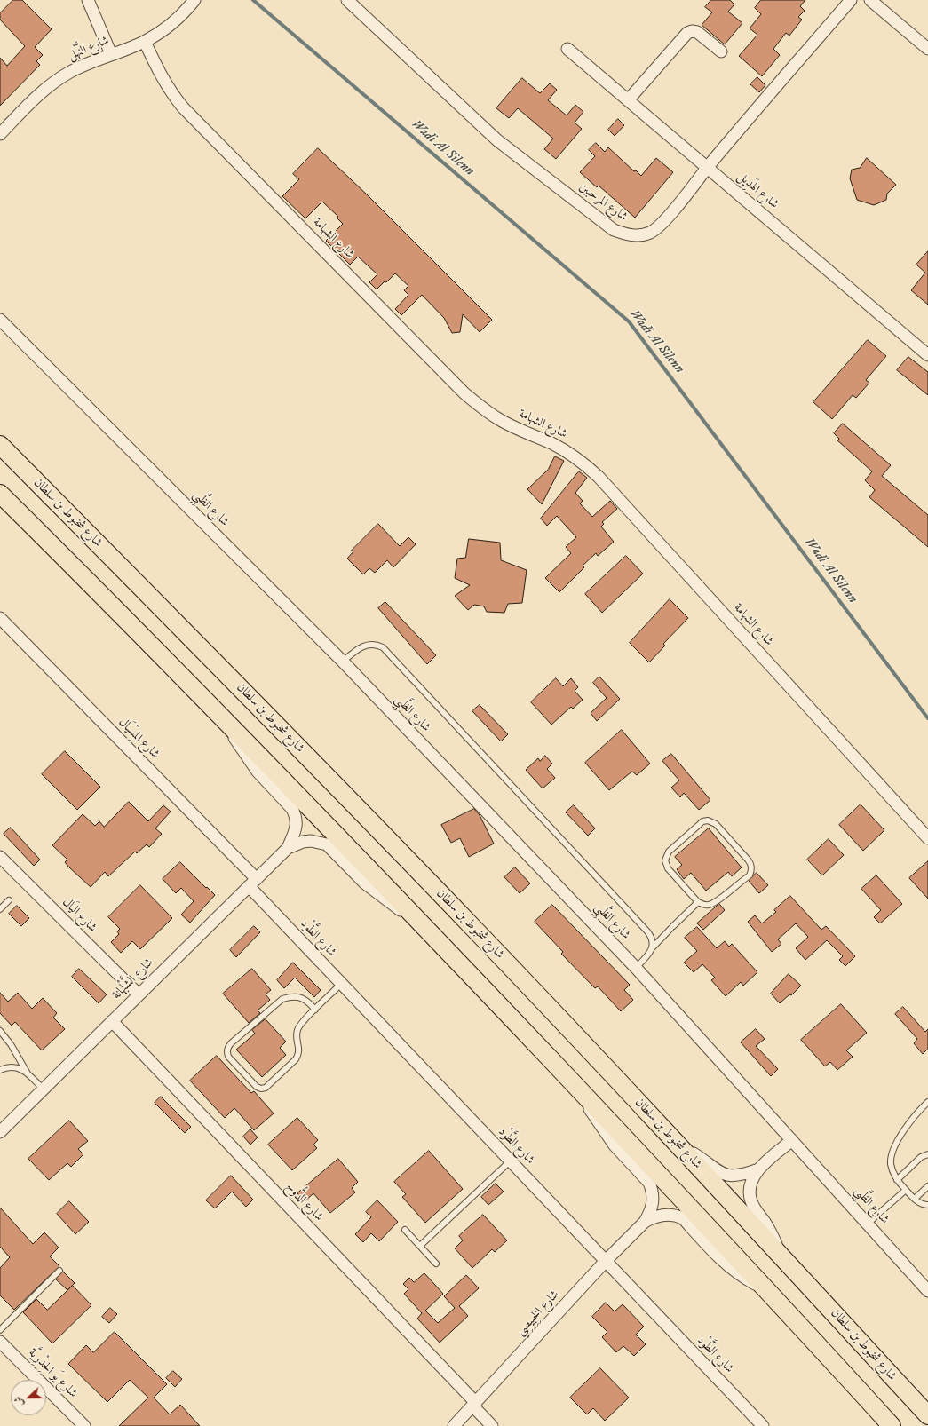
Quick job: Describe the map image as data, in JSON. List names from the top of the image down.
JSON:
{
  "streets": {
    "main road": ["شارع شخبوط بن سلطان"],
    "street": [
      "شارع النَّهْل",
      "شارع الهَدِيل",
      "شارع المرحبين",
      "شارع الشهامة",
      "شارع الظَّبِي",
      "شارع المِسْيَال",
      "شارع اليَال",
      "شارع الطَّوْد",
      "شارع الشَّبْهانة",
      "شارع الدُّوح",
      "شارع الخِبِيصِي",
      "شارع يَو الحِدْرِيَّة"
    ]
  },
  "crossings": [
    ["شارع النَّهْل", "شارع الشهامة"],
    ["شارع الهَدِيل", "شارع المرحبين"],
    ["شارع المِسْيَال", "شارع الطَّوْد"],
    ["شارع المِسْيَال", "شارع الشَّبْهانة"],
    ["شارع اليَال", "شارع الشَّبْهانة"],
    ["شارع الطَّوْد", "شارع الشَّبْهانة"],
    ["شارع الطَّوْد", "شارع الخِبِيصِي"],
    ["شارع الشَّبْهانة", "شارع الدُّوح"],
    ["شارع الدُّوح", "شارع الخِبِيصِي"]
  ],
  "water": ["Wadi Al Silenn"],
  "north": "left"
}
